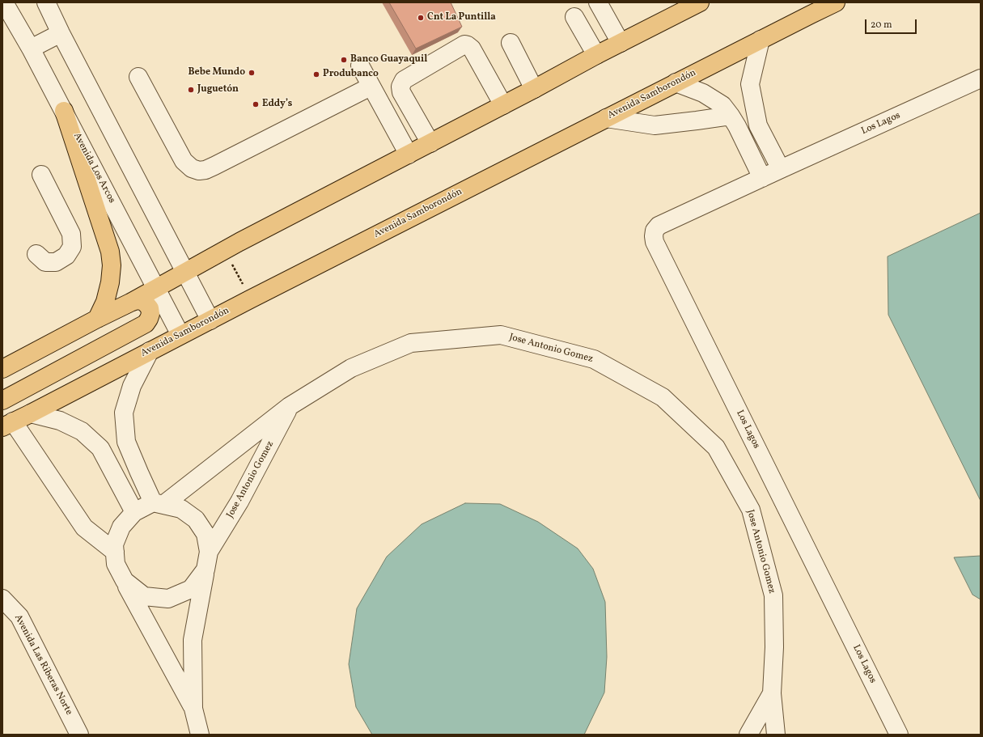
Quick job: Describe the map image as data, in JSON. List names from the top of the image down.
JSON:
{
  "streets": {
    "highway": ["Avenida Samborondón"],
    "street": [
      "Los Lagos",
      "Avenida Los Arcos",
      "Jose Antonio Gomez",
      "Avenida Las Riberas Norte"
    ]
  },
  "crossings": [
    ["Avenida Samborondón", "Avenida Los Arcos"]
  ],
  "places": [
    "Cnt La Puntilla",
    "Banco Guayaquil",
    "Bebe Mundo",
    "Produbanco",
    "Juguetón",
    "Eddy’s"
  ],
  "scale_bar": "20 m"
}
